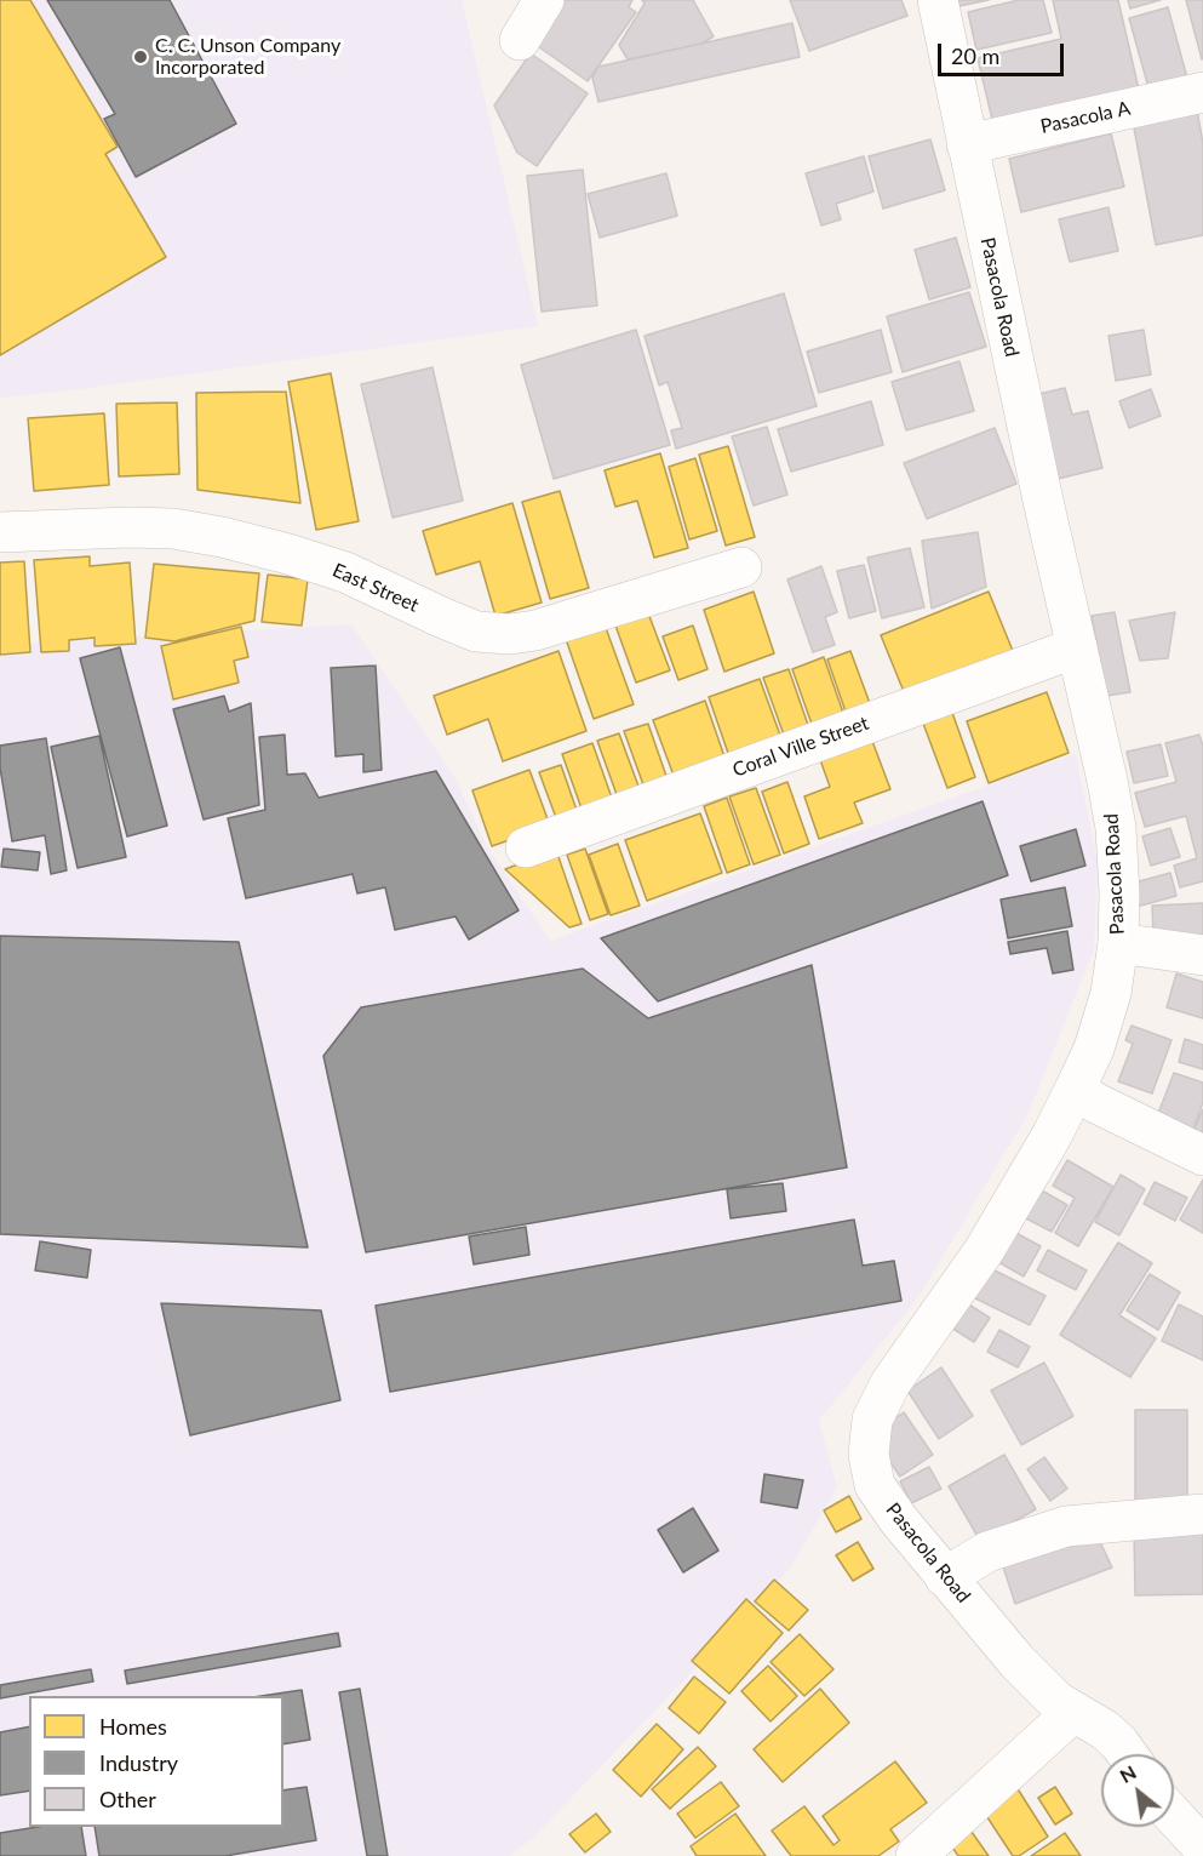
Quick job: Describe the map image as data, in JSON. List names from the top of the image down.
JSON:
{
  "streets": {
    "street": [
      "Pasacola A",
      "Pasacola Road",
      "East Street",
      "Coral Ville Street"
    ]
  },
  "crossings": [
    ["Pasacola A", "Pasacola Road"],
    ["Pasacola Road", "Coral Ville Street"]
  ],
  "places": ["C. C. Unson Company Incorporated"],
  "legend": ["Homes", "Industry", "Other"],
  "scale_bar": "20 m",
  "north": "top left"
}
